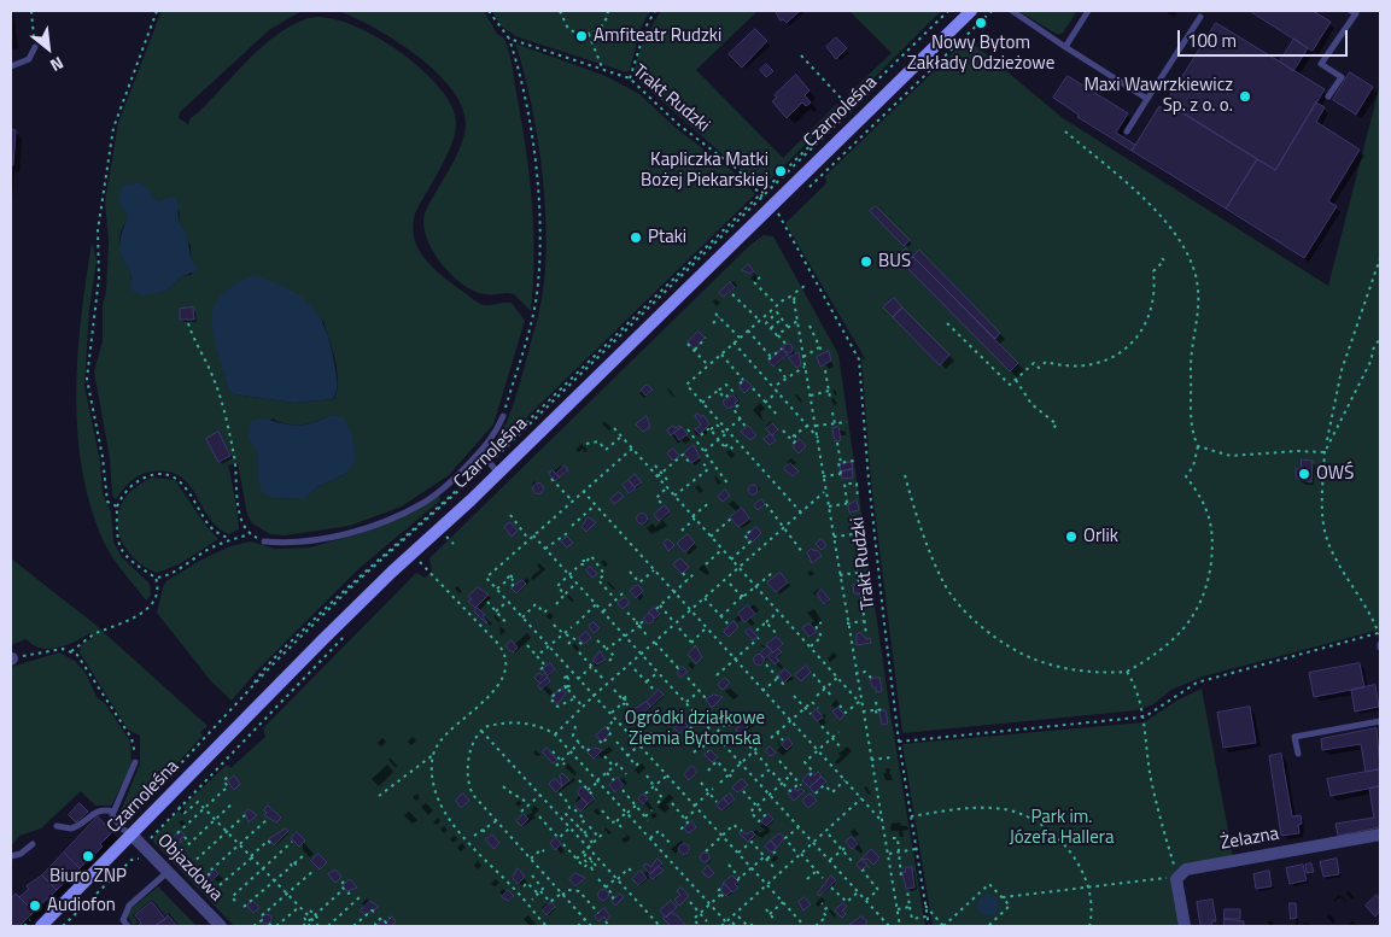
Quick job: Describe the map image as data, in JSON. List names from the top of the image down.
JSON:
{
  "streets": {
    "street": ["Czarnoleśna", "Żelazna", "Objazdowa"],
    "path": ["Trakt Rudzki"]
  },
  "crossings": [
    ["Czarnoleśna", "Objazdowa"]
  ],
  "parks": ["Ogródki działkowe Ziemia Bytomska", "Park im. Józefa Hallera"],
  "places": [
    "Nowy Bytom Zakłady Odzieżowe",
    "Amfiteatr Rudzki",
    "Maxi Wawrzkiewicz Sp. z o. o.",
    "Kapliczka Matki Bożej Piekarskiej",
    "Ptaki",
    "BUS",
    "OWŚ",
    "Orlik",
    "Biuro ZNP",
    "Audiofon"
  ],
  "scale_bar": "100 m",
  "north": "bottom right"
}
